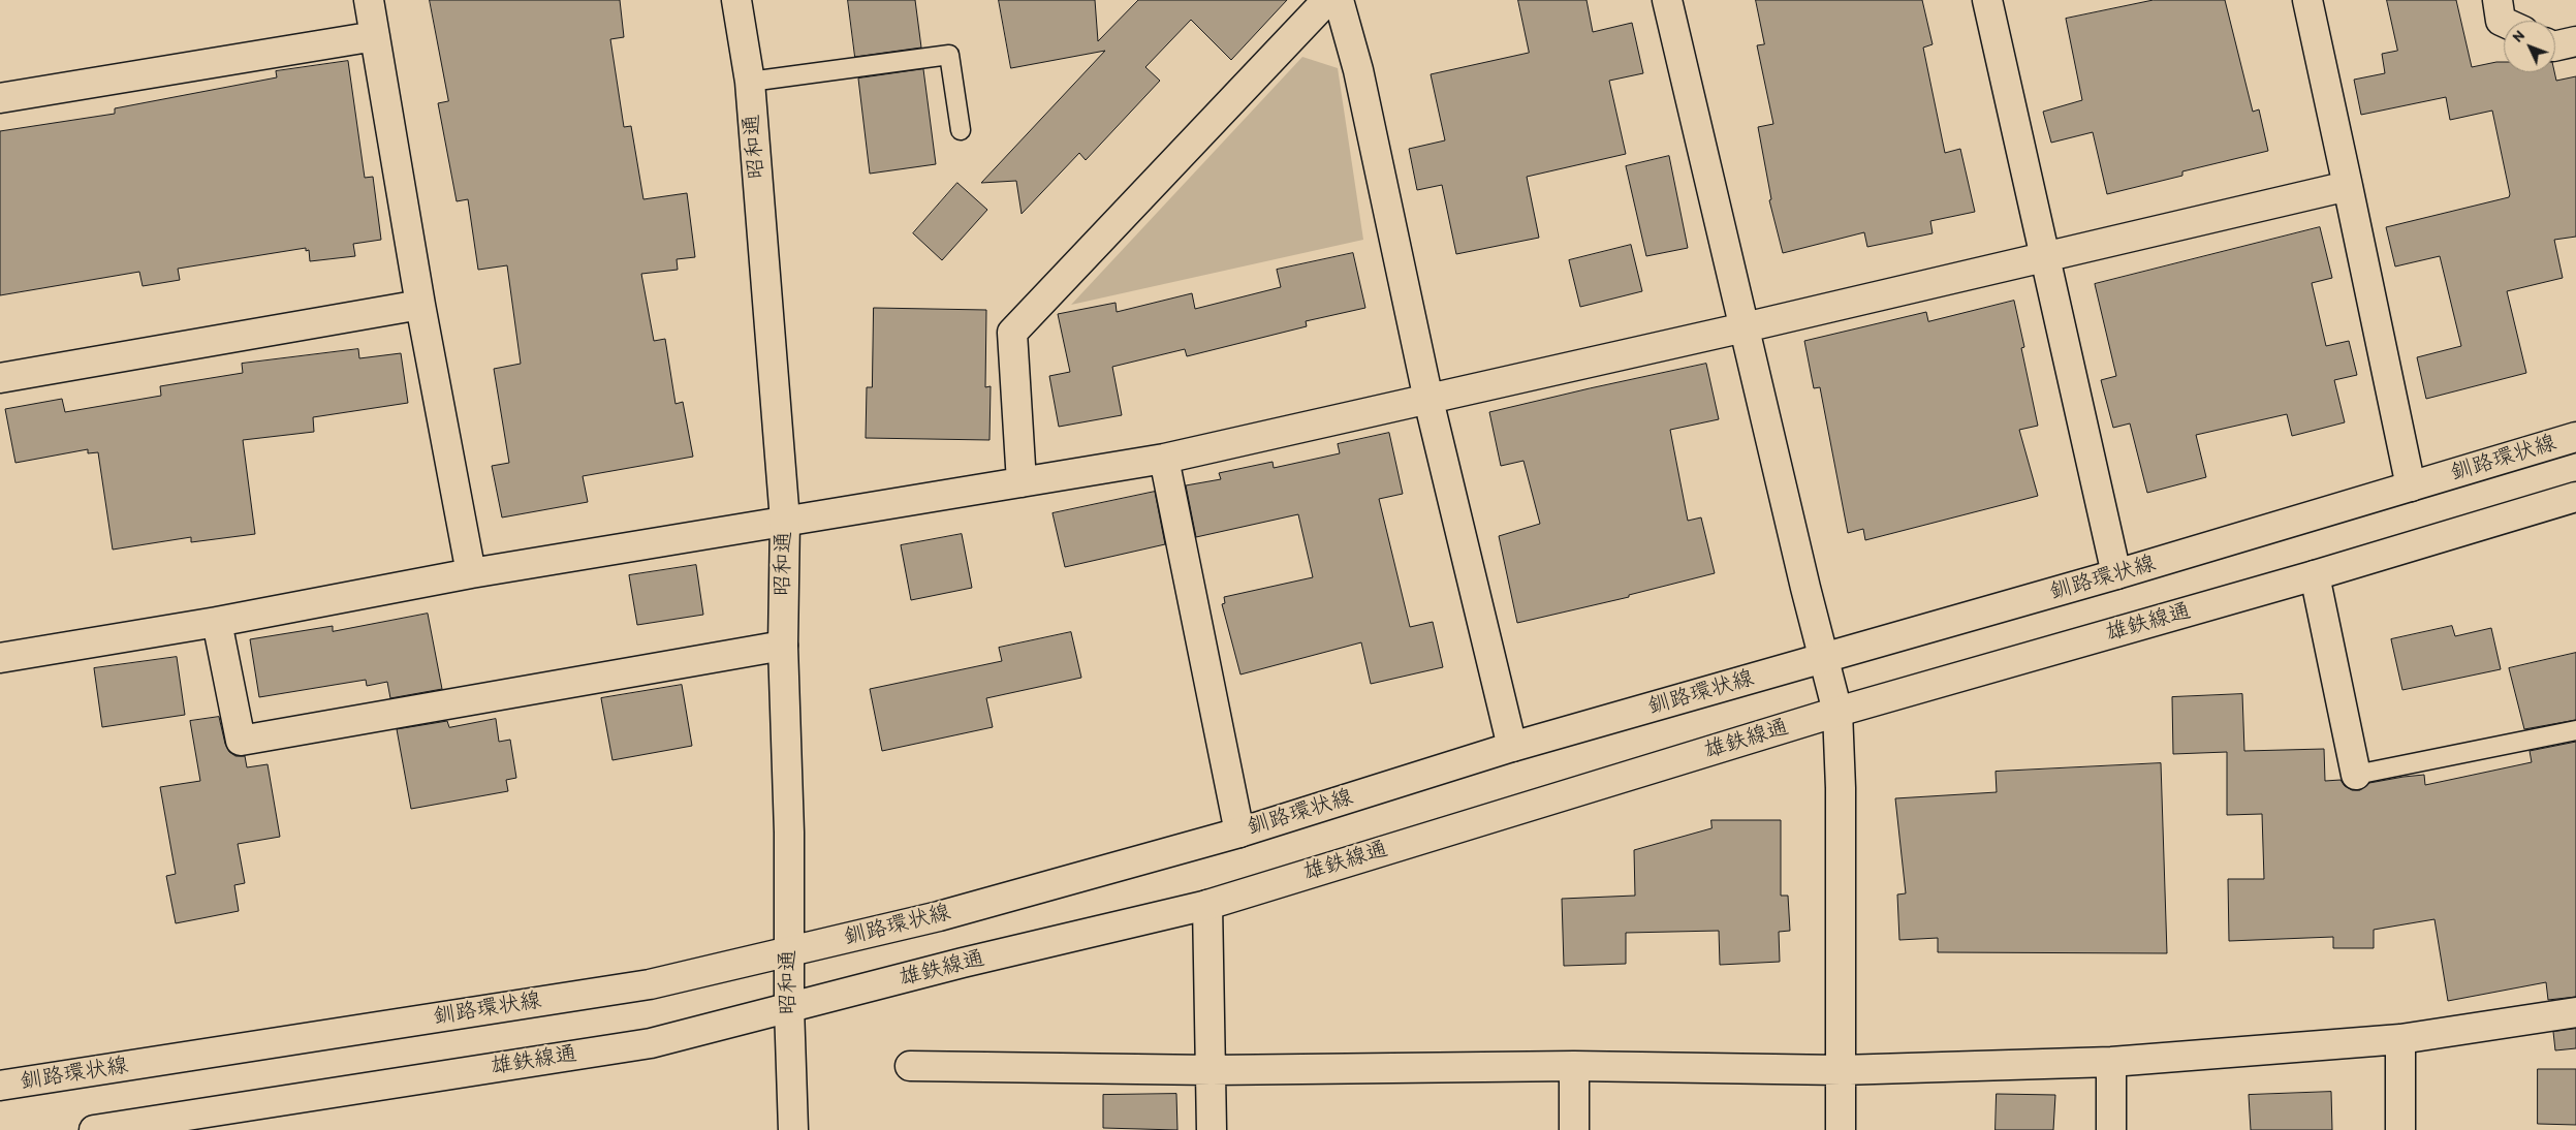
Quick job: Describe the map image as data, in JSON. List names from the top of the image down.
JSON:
{
  "streets": {
    "street": ["昭和通", "釧路環状線", "雄鉄線通"]
  },
  "crossings": [
    ["昭和通", "釧路環状線"],
    ["昭和通", "雄鉄線通"]
  ],
  "north": "top left"
}
